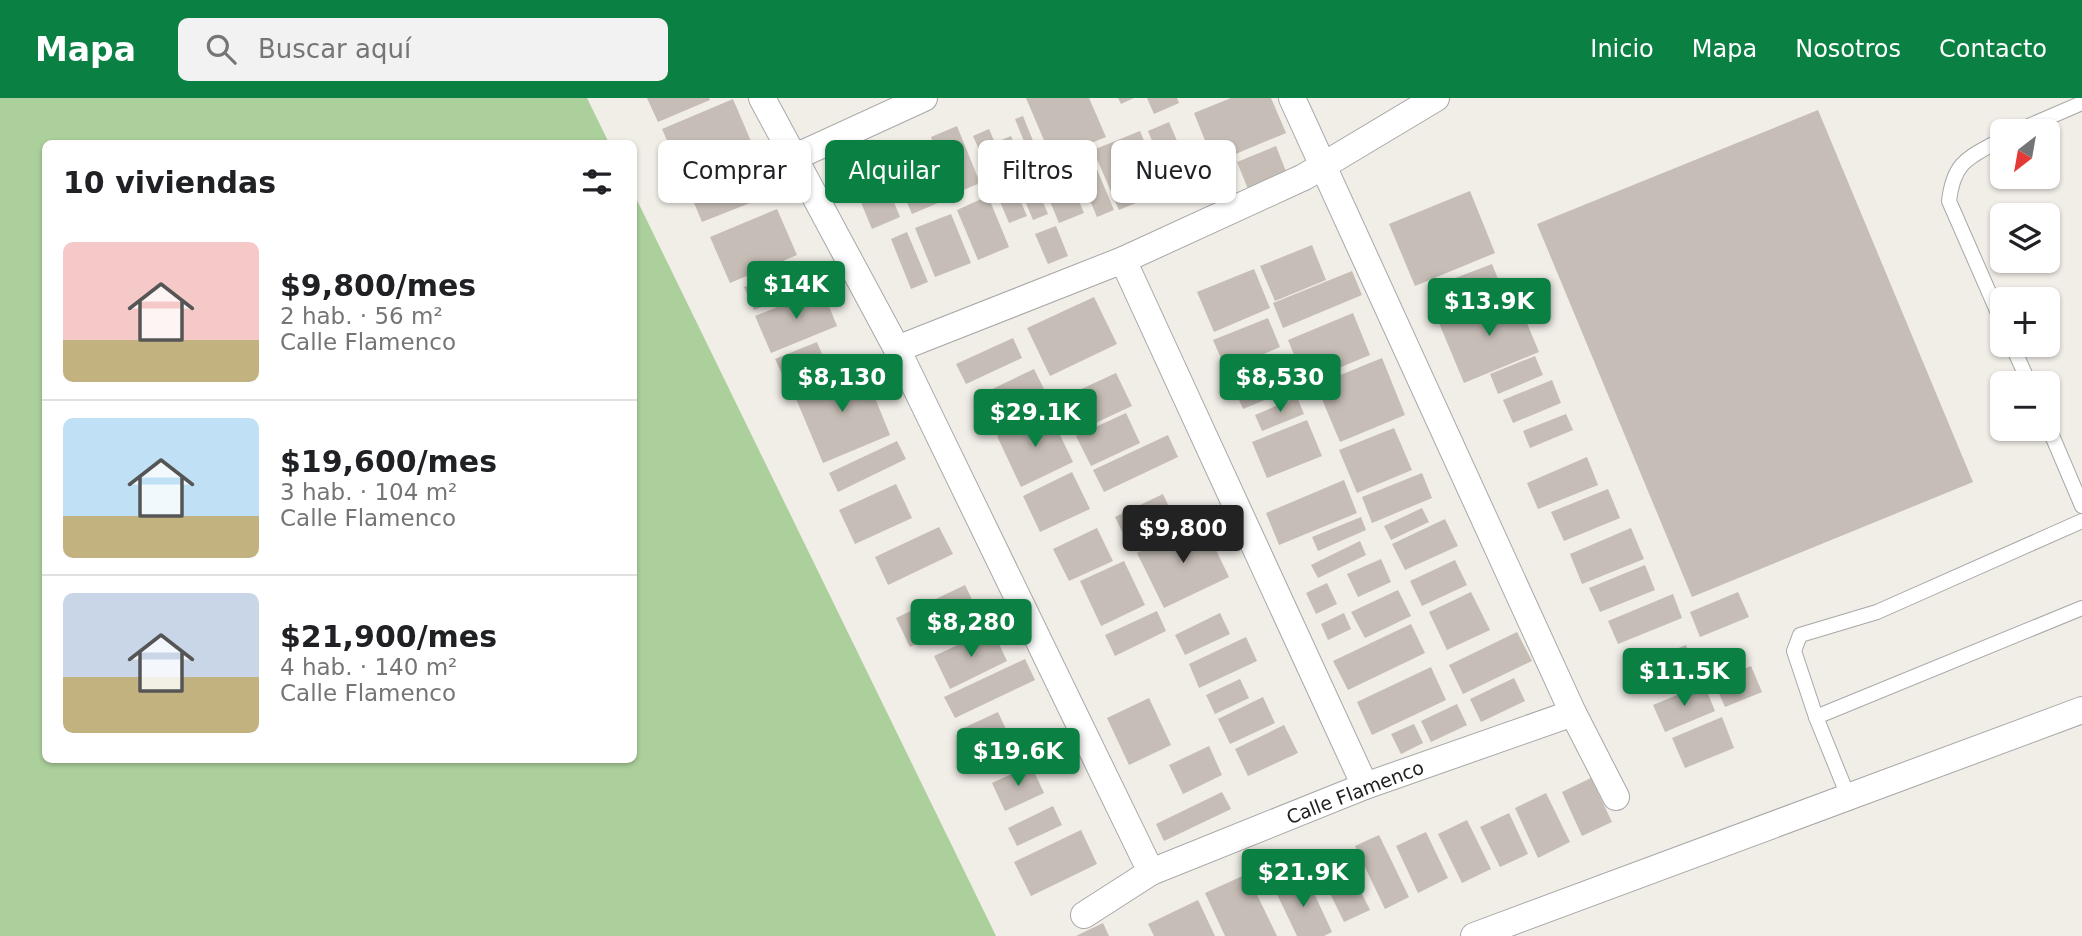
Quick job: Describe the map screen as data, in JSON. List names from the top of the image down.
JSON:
{
  "streets": {
    "street": ["Calle Flamenco"]
  },
  "north": "bottom left",
  "page": {
    "header": "Mapa",
    "search": "Buscar aquí",
    "nav": [
      "Inicio",
      "Mapa",
      "Nosotros",
      "Contacto"
    ],
    "map_buttons": ["+", "−"],
    "chip": [
      "Comprar",
      "Alquilar",
      "Filtros",
      "Nuevo"
    ],
    "heading": "10 viviendas",
    "list": [
      {
        "name": "$9,800/mes",
        "note": "2 hab. · 56 m² · Calle Flamenco"
      },
      {
        "name": "$19,600/mes",
        "note": "3 hab. · 104 m² · Calle Flamenco"
      },
      {
        "name": "$21,900/mes",
        "note": "4 hab. · 140 m² · Calle Flamenco"
      }
    ],
    "price": [
      "$14K",
      "$13.9K",
      "$8,130",
      "$8,530",
      "$29.1K",
      "$9,800",
      "$8,280",
      "$11.5K",
      "$19.6K",
      "$21.9K"
    ]
  }
}
